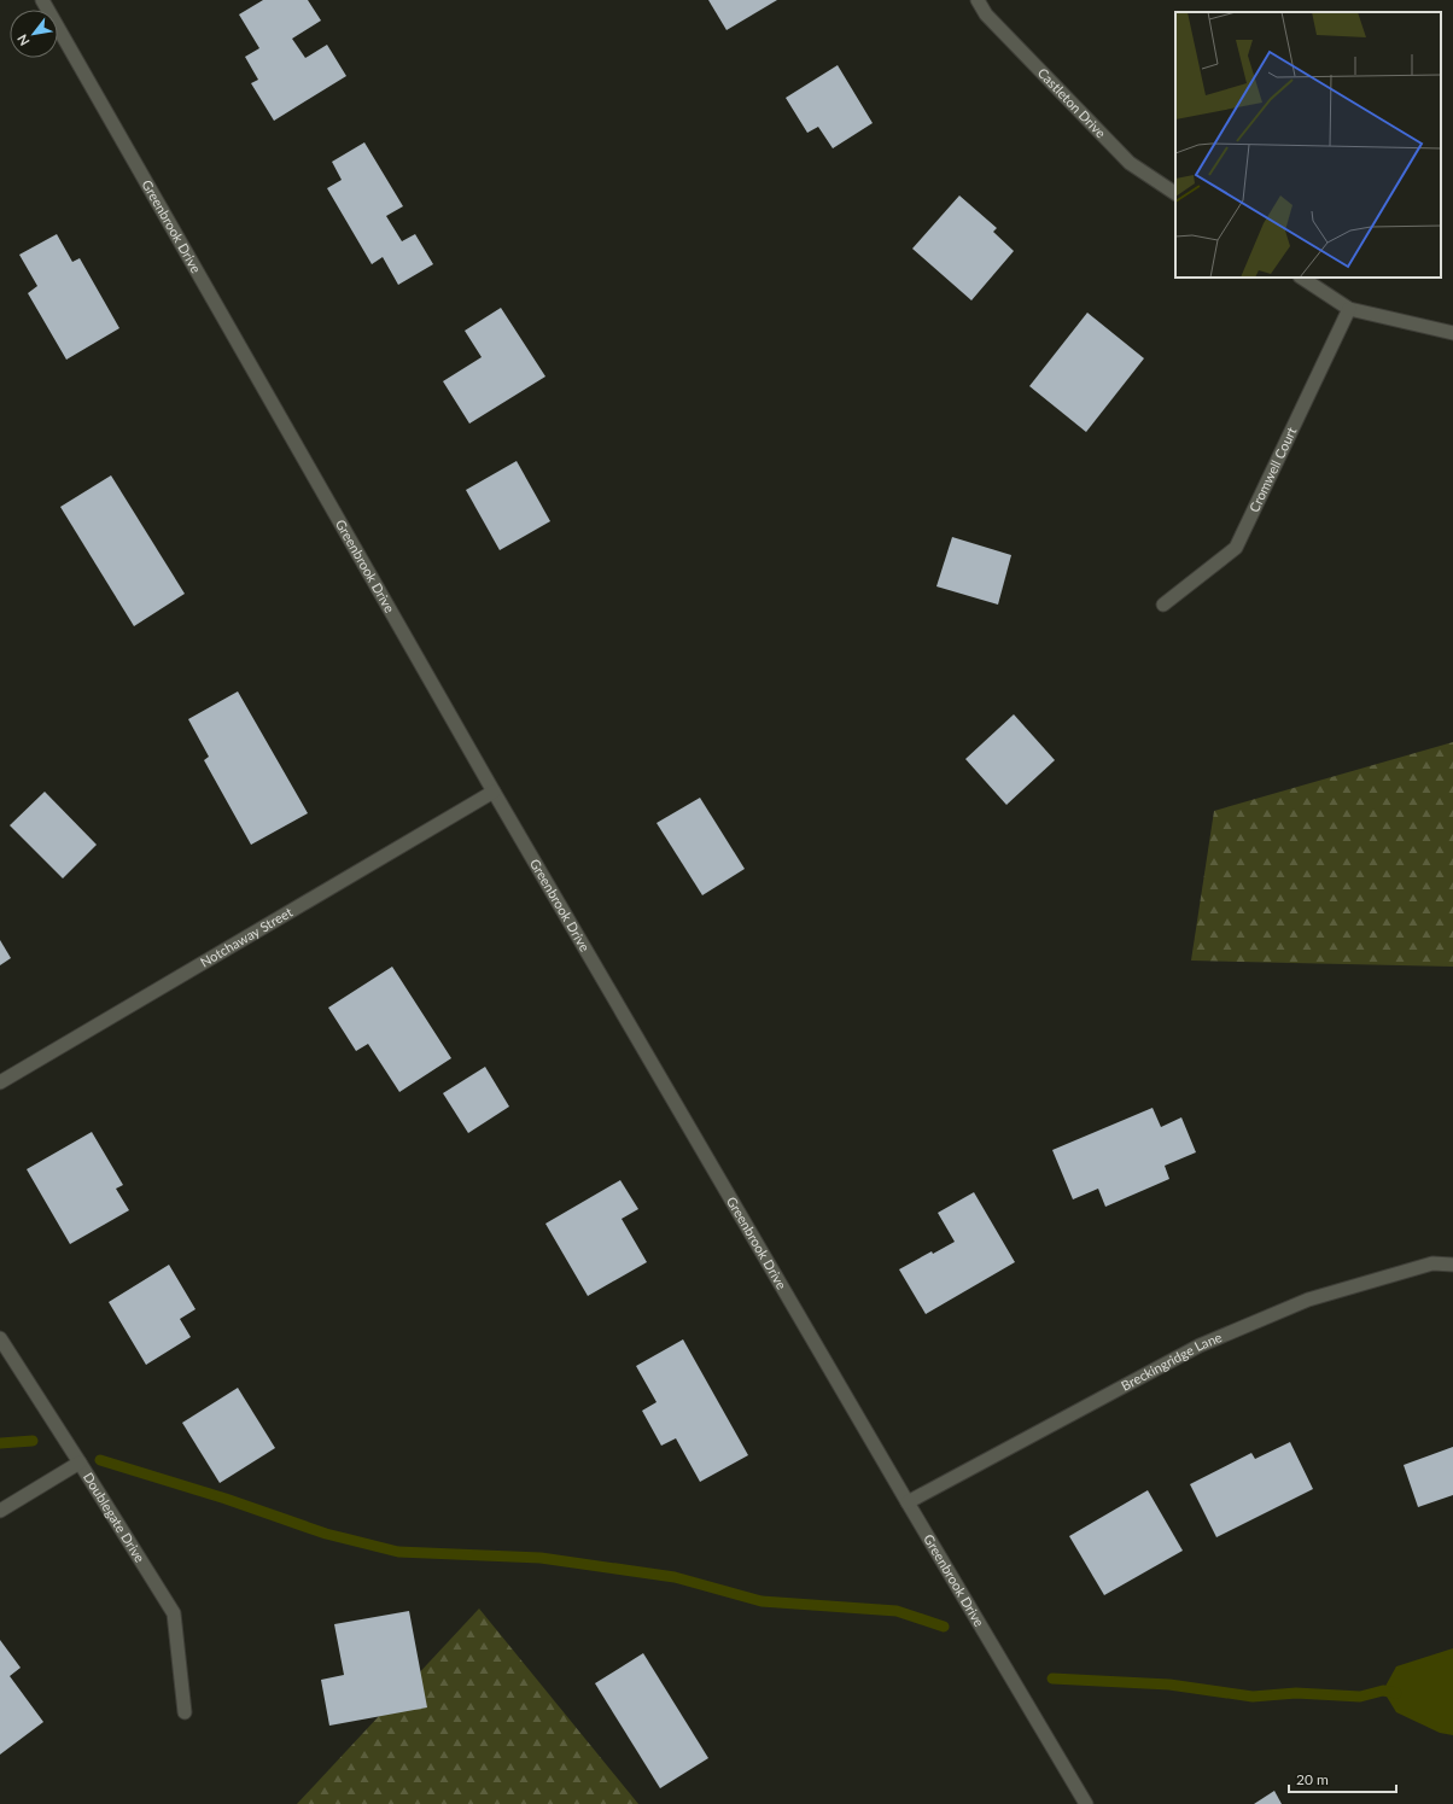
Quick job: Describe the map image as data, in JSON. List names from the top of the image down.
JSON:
{
  "streets": {
    "street": [
      "Castleton Drive",
      "Greenbrook Drive",
      "Cromwell Court",
      "Notchaway Street",
      "Breckingridge Lane",
      "Doublegate Drive"
    ]
  },
  "crossings": [
    ["Greenbrook Drive", "Notchaway Street"],
    ["Greenbrook Drive", "Breckingridge Lane"]
  ],
  "scale_bar": "20 m",
  "north": "bottom left"
}
